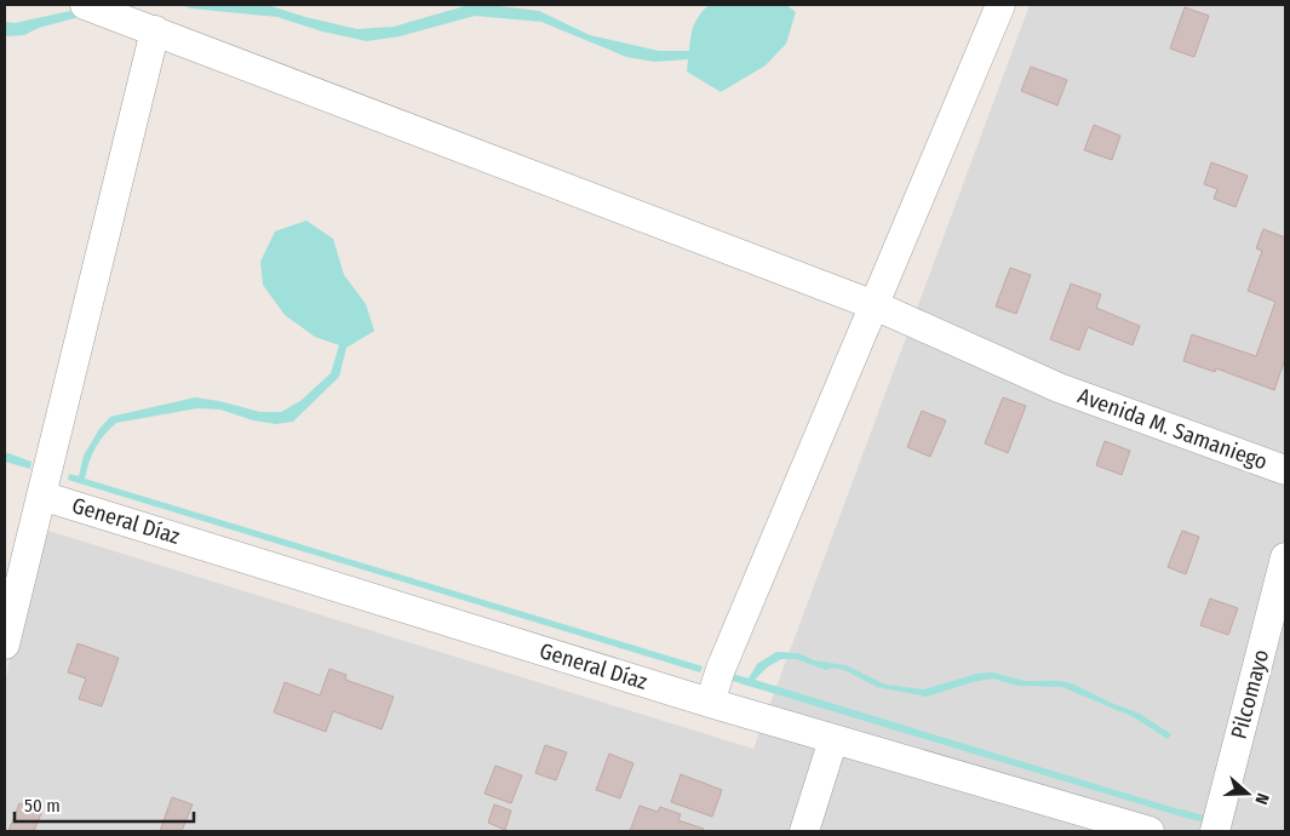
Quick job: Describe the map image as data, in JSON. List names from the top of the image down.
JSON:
{
  "streets": {
    "street": ["Avenida M. Samaniego", "General Díaz", "Pilcomayo"]
  },
  "scale_bar": "50 m",
  "north": "right"
}
